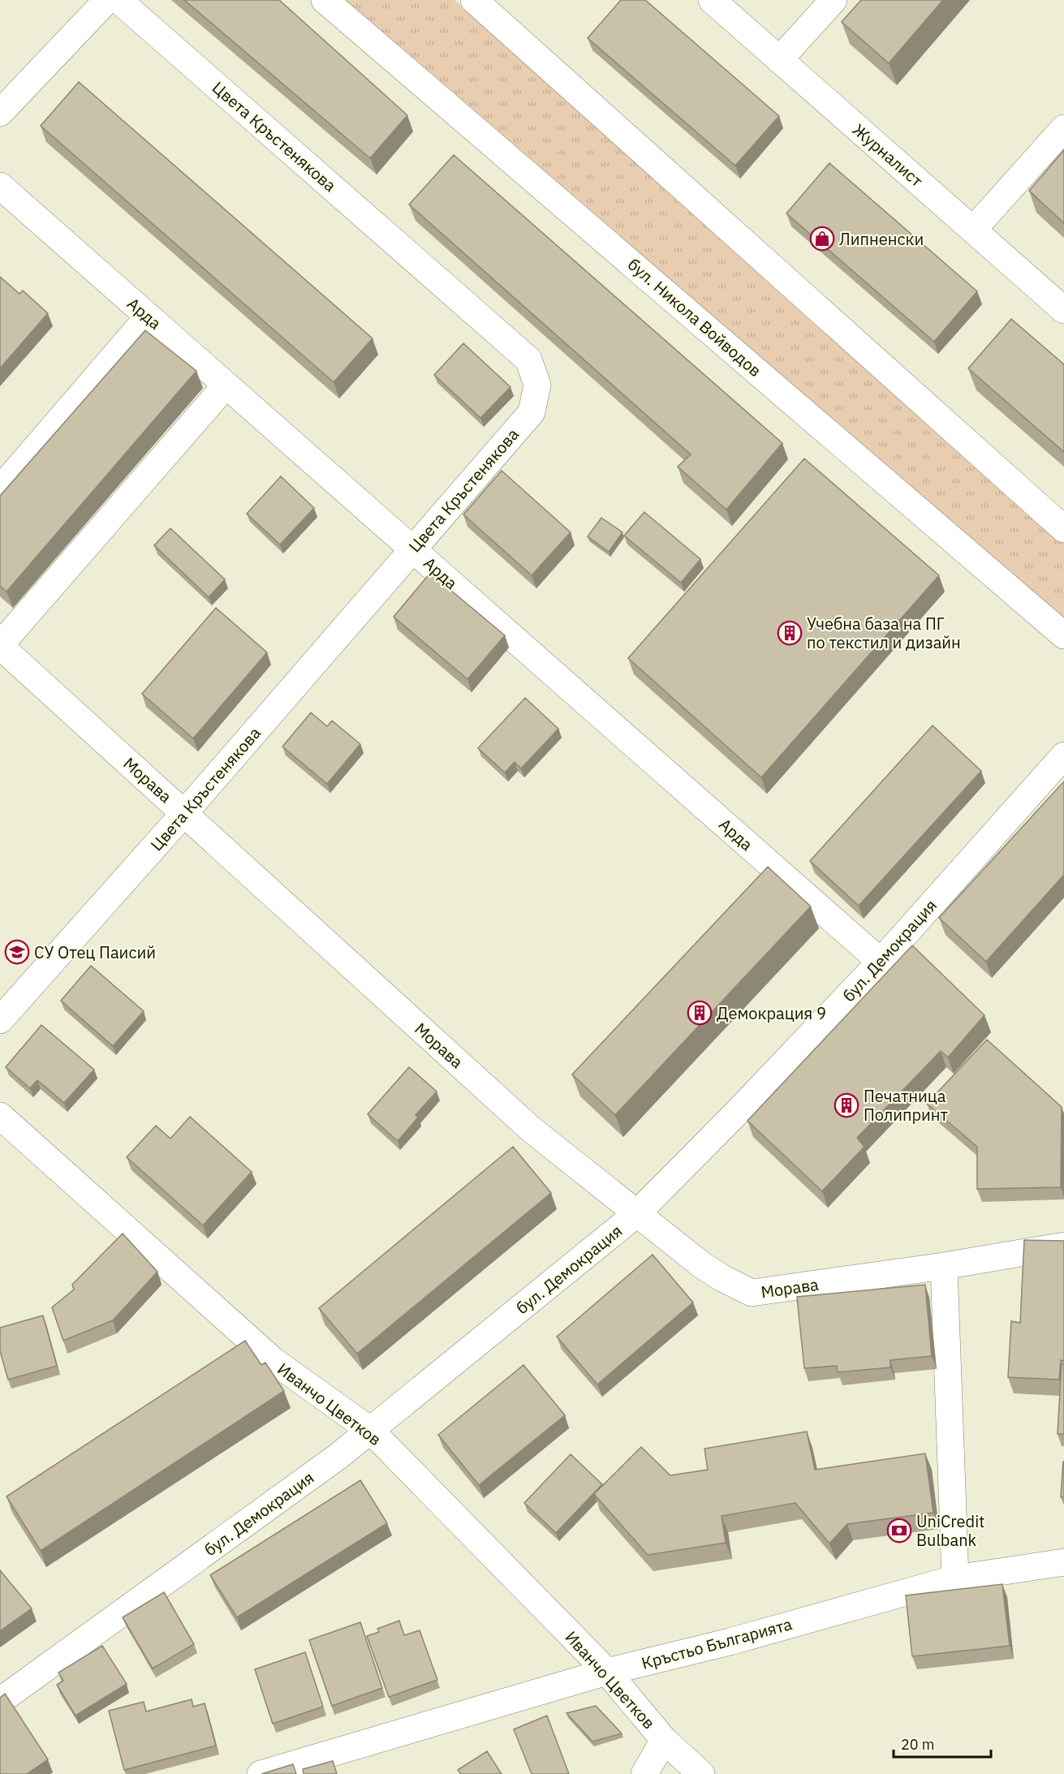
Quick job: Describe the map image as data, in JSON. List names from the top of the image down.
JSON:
{
  "streets": {
    "street": [
      "Цвета Кръстенякова",
      "Журналист",
      "Арда",
      "бул. Никола Войводов",
      "Морава",
      "бул. Демокрация",
      "Иванчо Цветков",
      "Кръстьо Българията"
    ]
  },
  "crossings": [
    ["Цвета Кръстенякова", "Арда"],
    ["Цвета Кръстенякова", "Морава"],
    ["Арда", "бул. Демокрация"],
    ["Морава", "бул. Демокрация"],
    ["бул. Демокрация", "Иванчо Цветков"],
    ["Иванчо Цветков", "Кръстьо Българията"]
  ],
  "places": {
    "shop": ["Липненски"],
    "building": ["Учебна база на ПГ по текстил и дизайн", "Демокрация 9", "Печатница Полипринт"],
    "school or university": ["СУ Отец Паисий"],
    "bank": ["UniCredit Bulbank"]
  },
  "scale_bar": "20 m"
}
